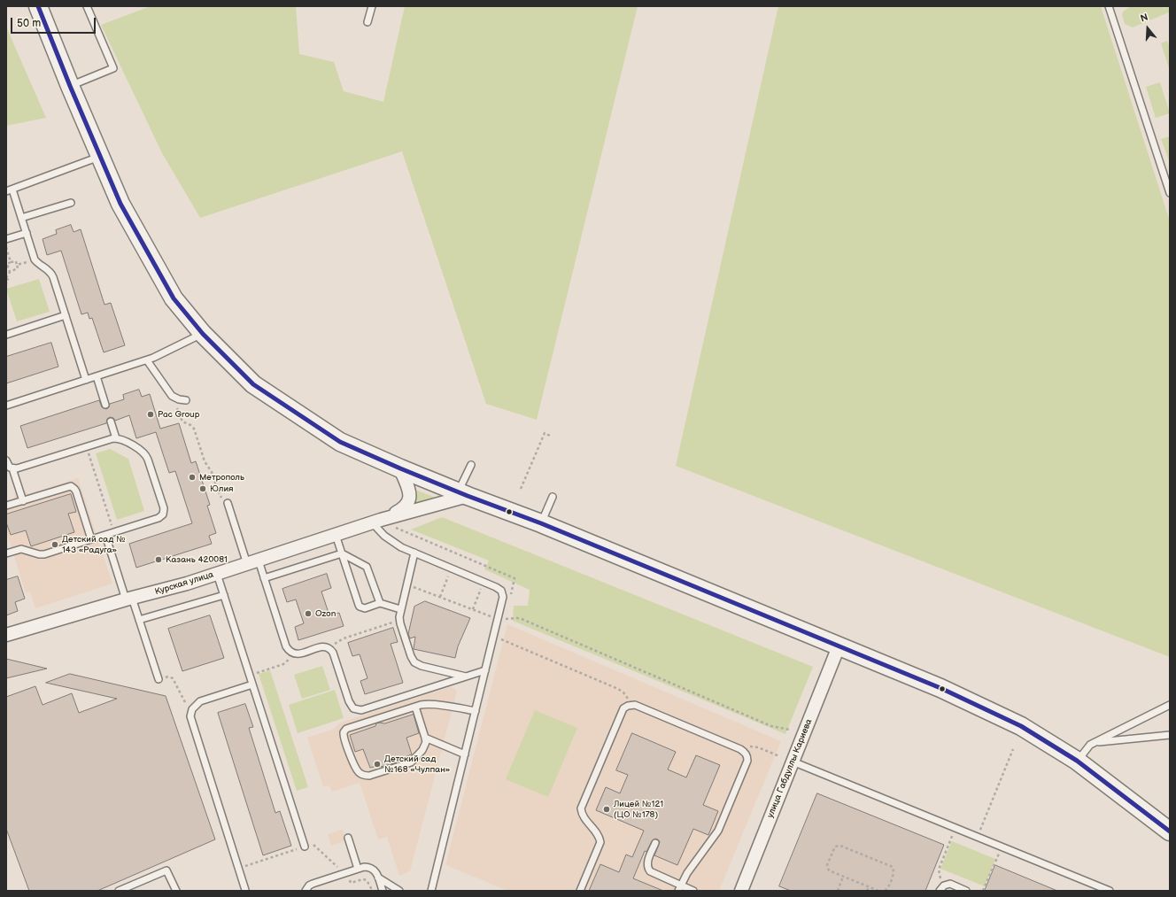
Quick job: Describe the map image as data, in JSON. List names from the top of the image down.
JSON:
{
  "streets": {
    "street": ["Курская улица", "улица Габдуллы Кариева"]
  },
  "places": [
    "Pac Group",
    "Метрополь",
    "Юлия",
    "Детский сад № 143 «Радуга»",
    "Казань 420081",
    "Ozon",
    "Детский сад №168 «Чулпан»",
    "Лицей №121 (ЦО №178)"
  ],
  "scale_bar": "50 m",
  "north": "top"
}
